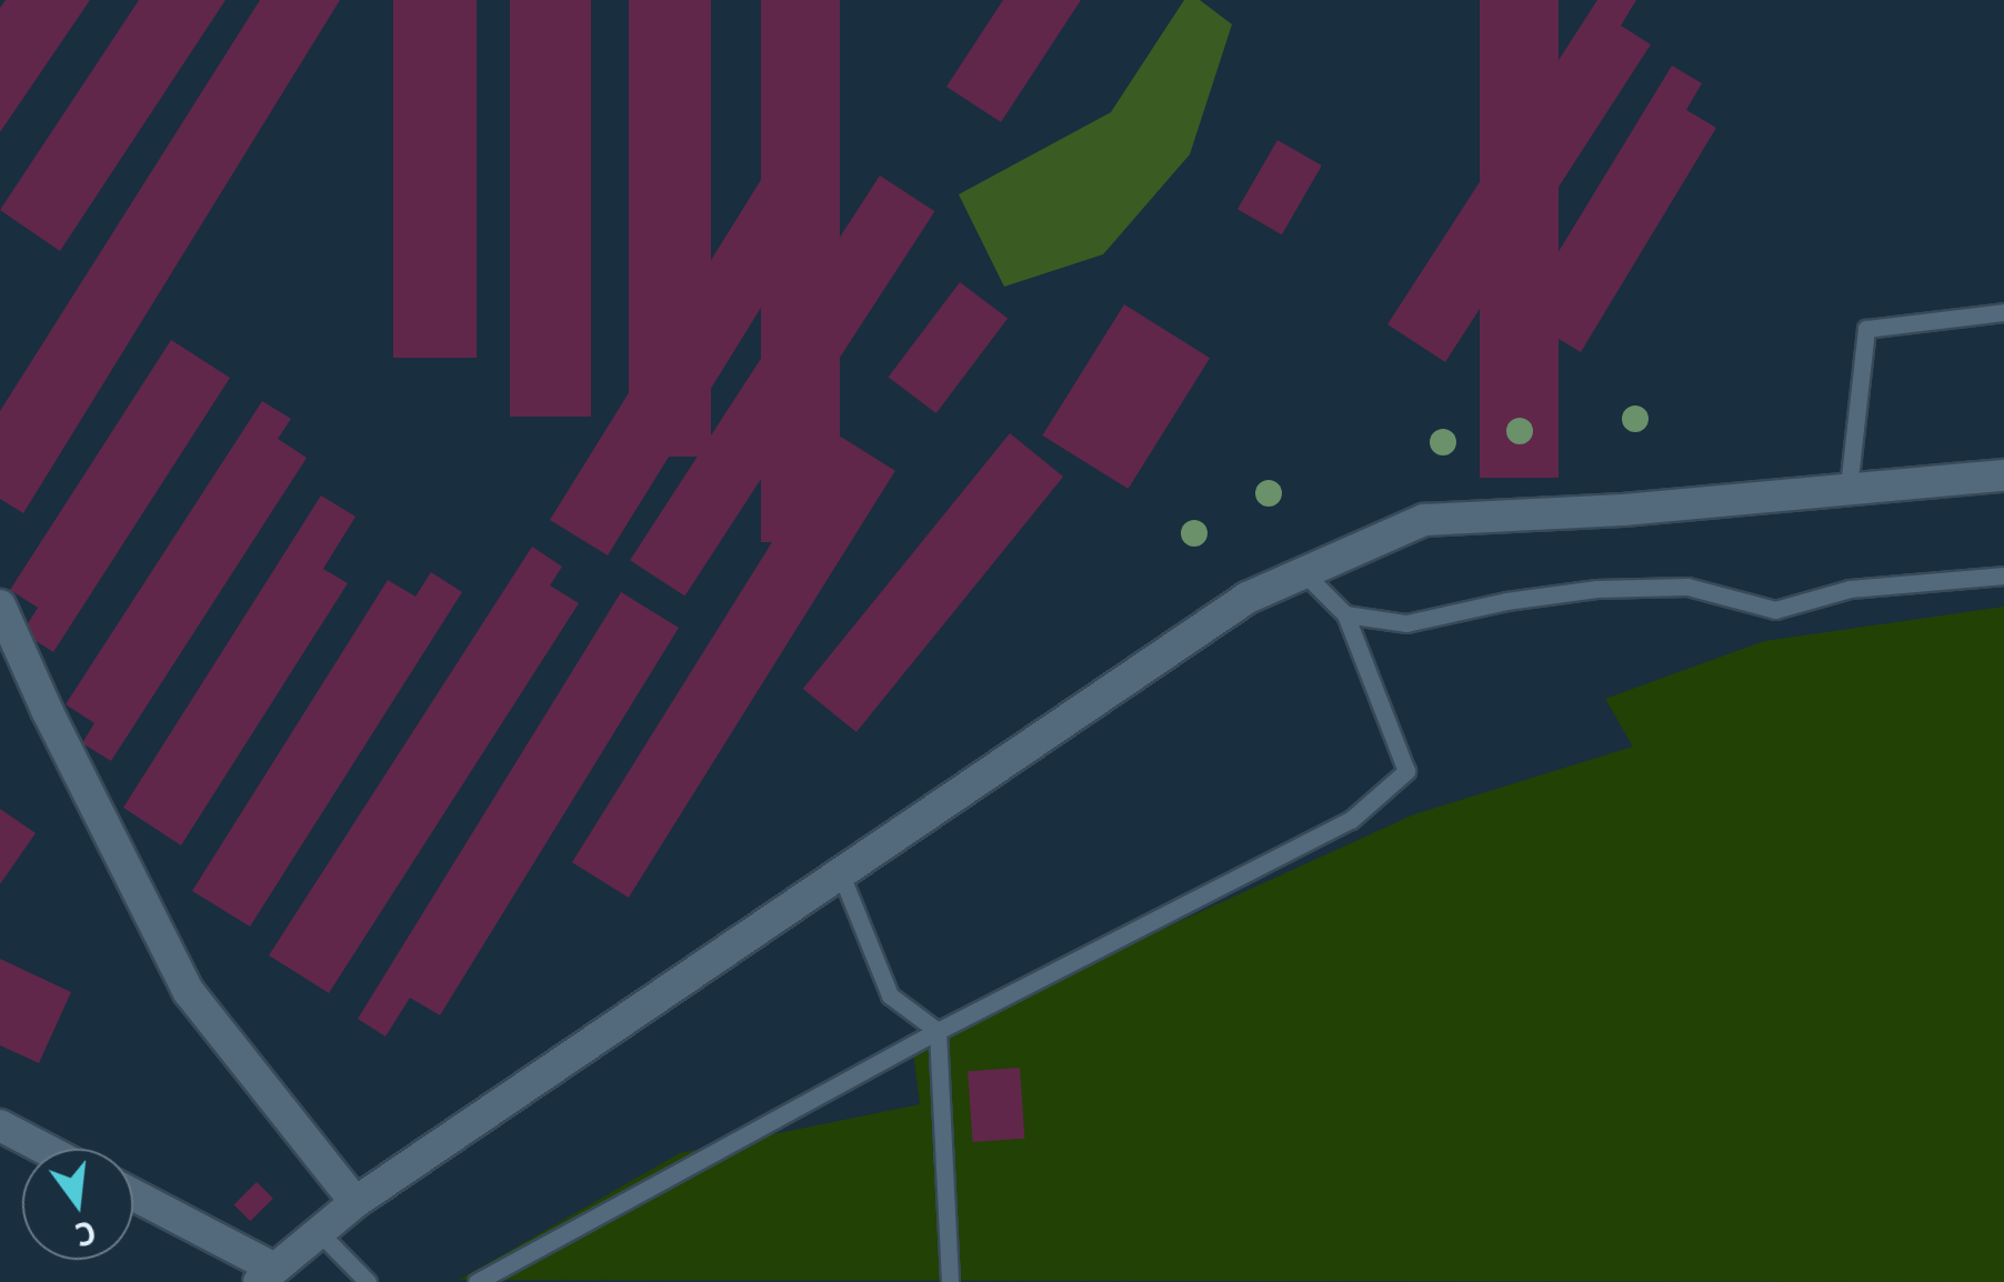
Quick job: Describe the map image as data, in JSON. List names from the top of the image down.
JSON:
{
  "north": "bottom"
}
